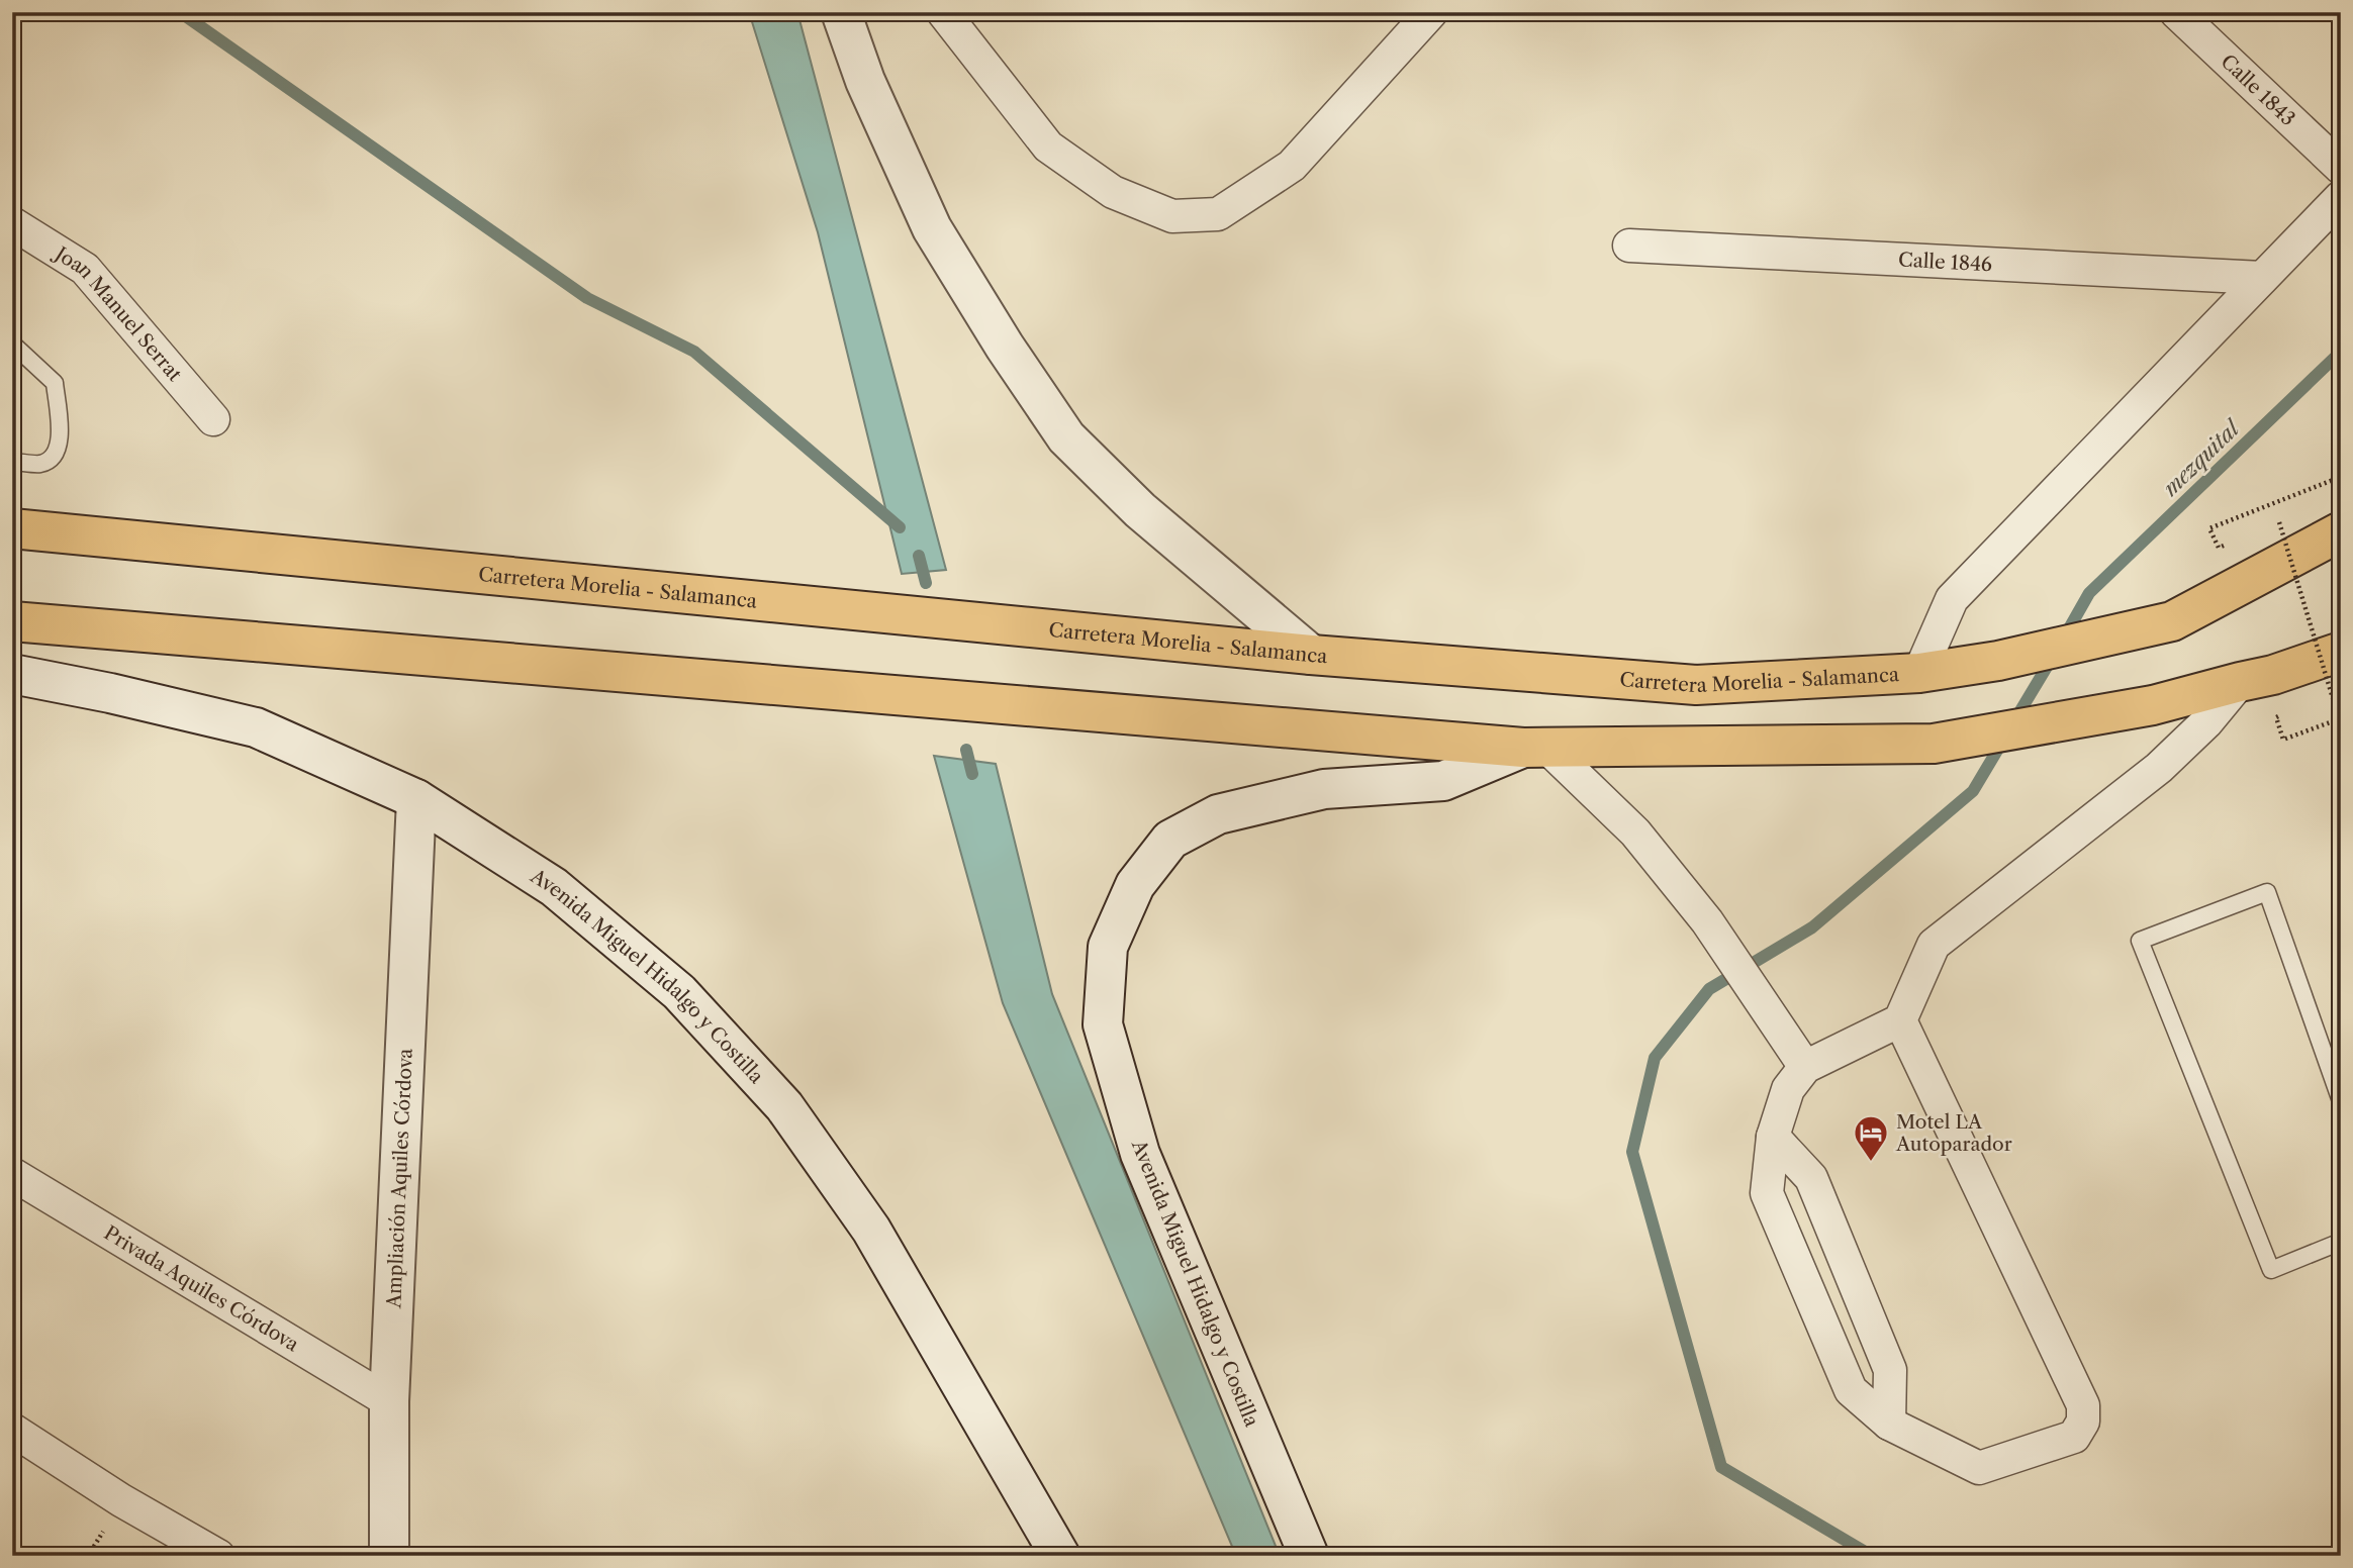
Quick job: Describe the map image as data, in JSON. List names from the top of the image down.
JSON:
{
  "streets": {
    "highway": ["Carretera Morelia - Salamanca"],
    "main road": ["Avenida Miguel Hidalgo y Costilla", "Ampliación Aquiles Córdova"],
    "street": [
      "Calle 1843",
      "Calle 1846",
      "Joan Manuel Serrat",
      "Privada Aquiles Córdova"
    ]
  },
  "crossings": [
    ["Avenida Miguel Hidalgo y Costilla", "Ampliación Aquiles Córdova"],
    ["Ampliación Aquiles Córdova", "Privada Aquiles Córdova"]
  ],
  "water": ["mezquital"],
  "places": {
    "hotel": ["Motel LA Autoparador"]
  }
}
